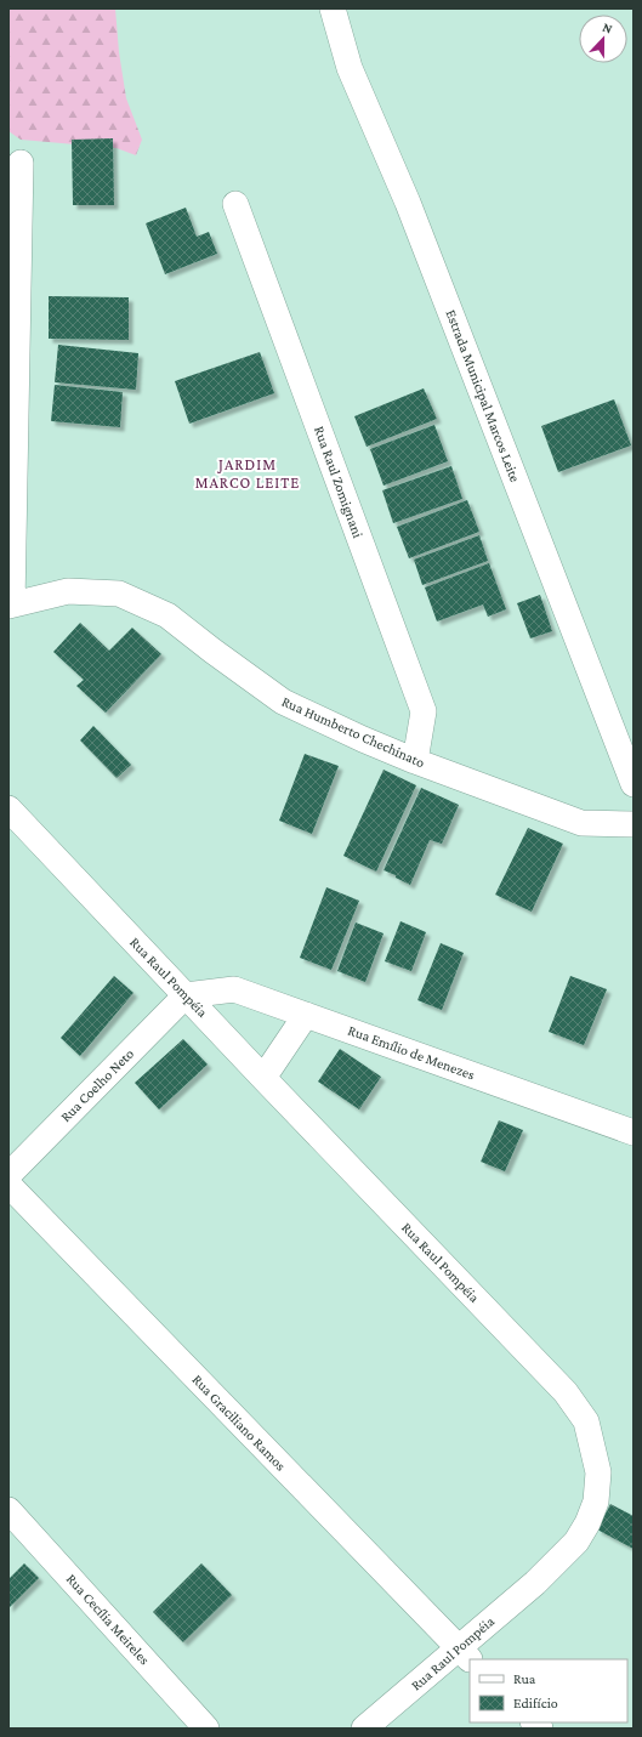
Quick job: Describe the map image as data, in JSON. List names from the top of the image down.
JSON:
{
  "streets": {
    "street": [
      "Estrada Municipal Marcos Leite",
      "Rua Raul Zomignani",
      "Rua Humberto Chechinato",
      "Rua Raul Pompéia",
      "Rua Emílio de Menezes",
      "Rua Coelho Neto",
      "Rua Graciliano Ramos",
      "Rua Cecília Meireles"
    ]
  },
  "crossings": [
    ["Rua Raul Zomignani", "Rua Humberto Chechinato"],
    ["Rua Raul Pompéia", "Rua Emílio de Menezes"],
    ["Rua Raul Pompéia", "Rua Coelho Neto"],
    ["Rua Raul Pompéia", "Rua Graciliano Ramos"],
    ["Rua Emílio de Menezes", "Rua Coelho Neto"]
  ],
  "districts": ["JARDIM MARCO LEITE"],
  "legend": ["Rua", "Edifício"],
  "north": "top"
}
